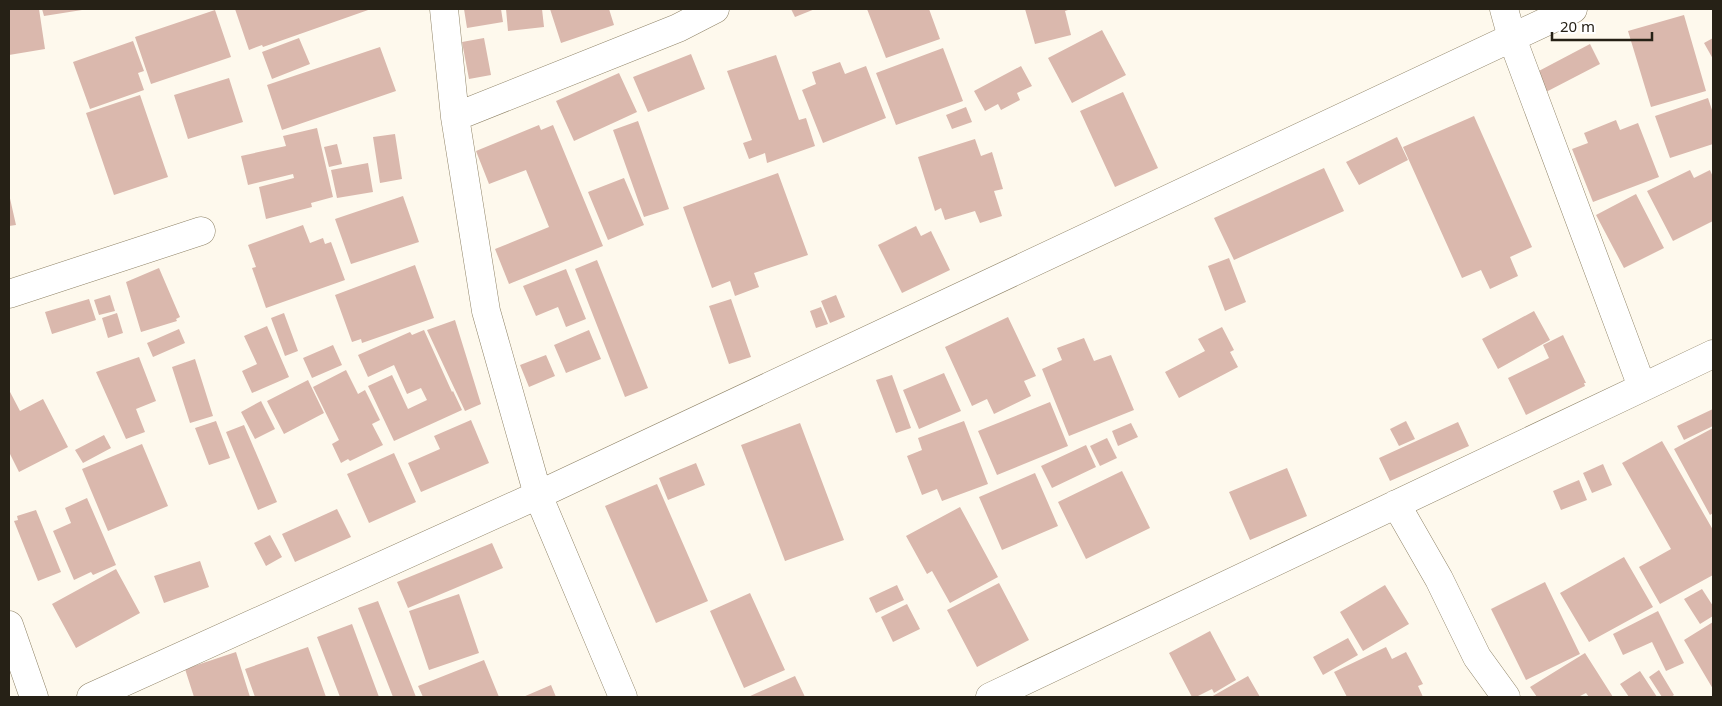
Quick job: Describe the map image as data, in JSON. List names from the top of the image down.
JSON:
{
  "scale_bar": "20 m"
}
